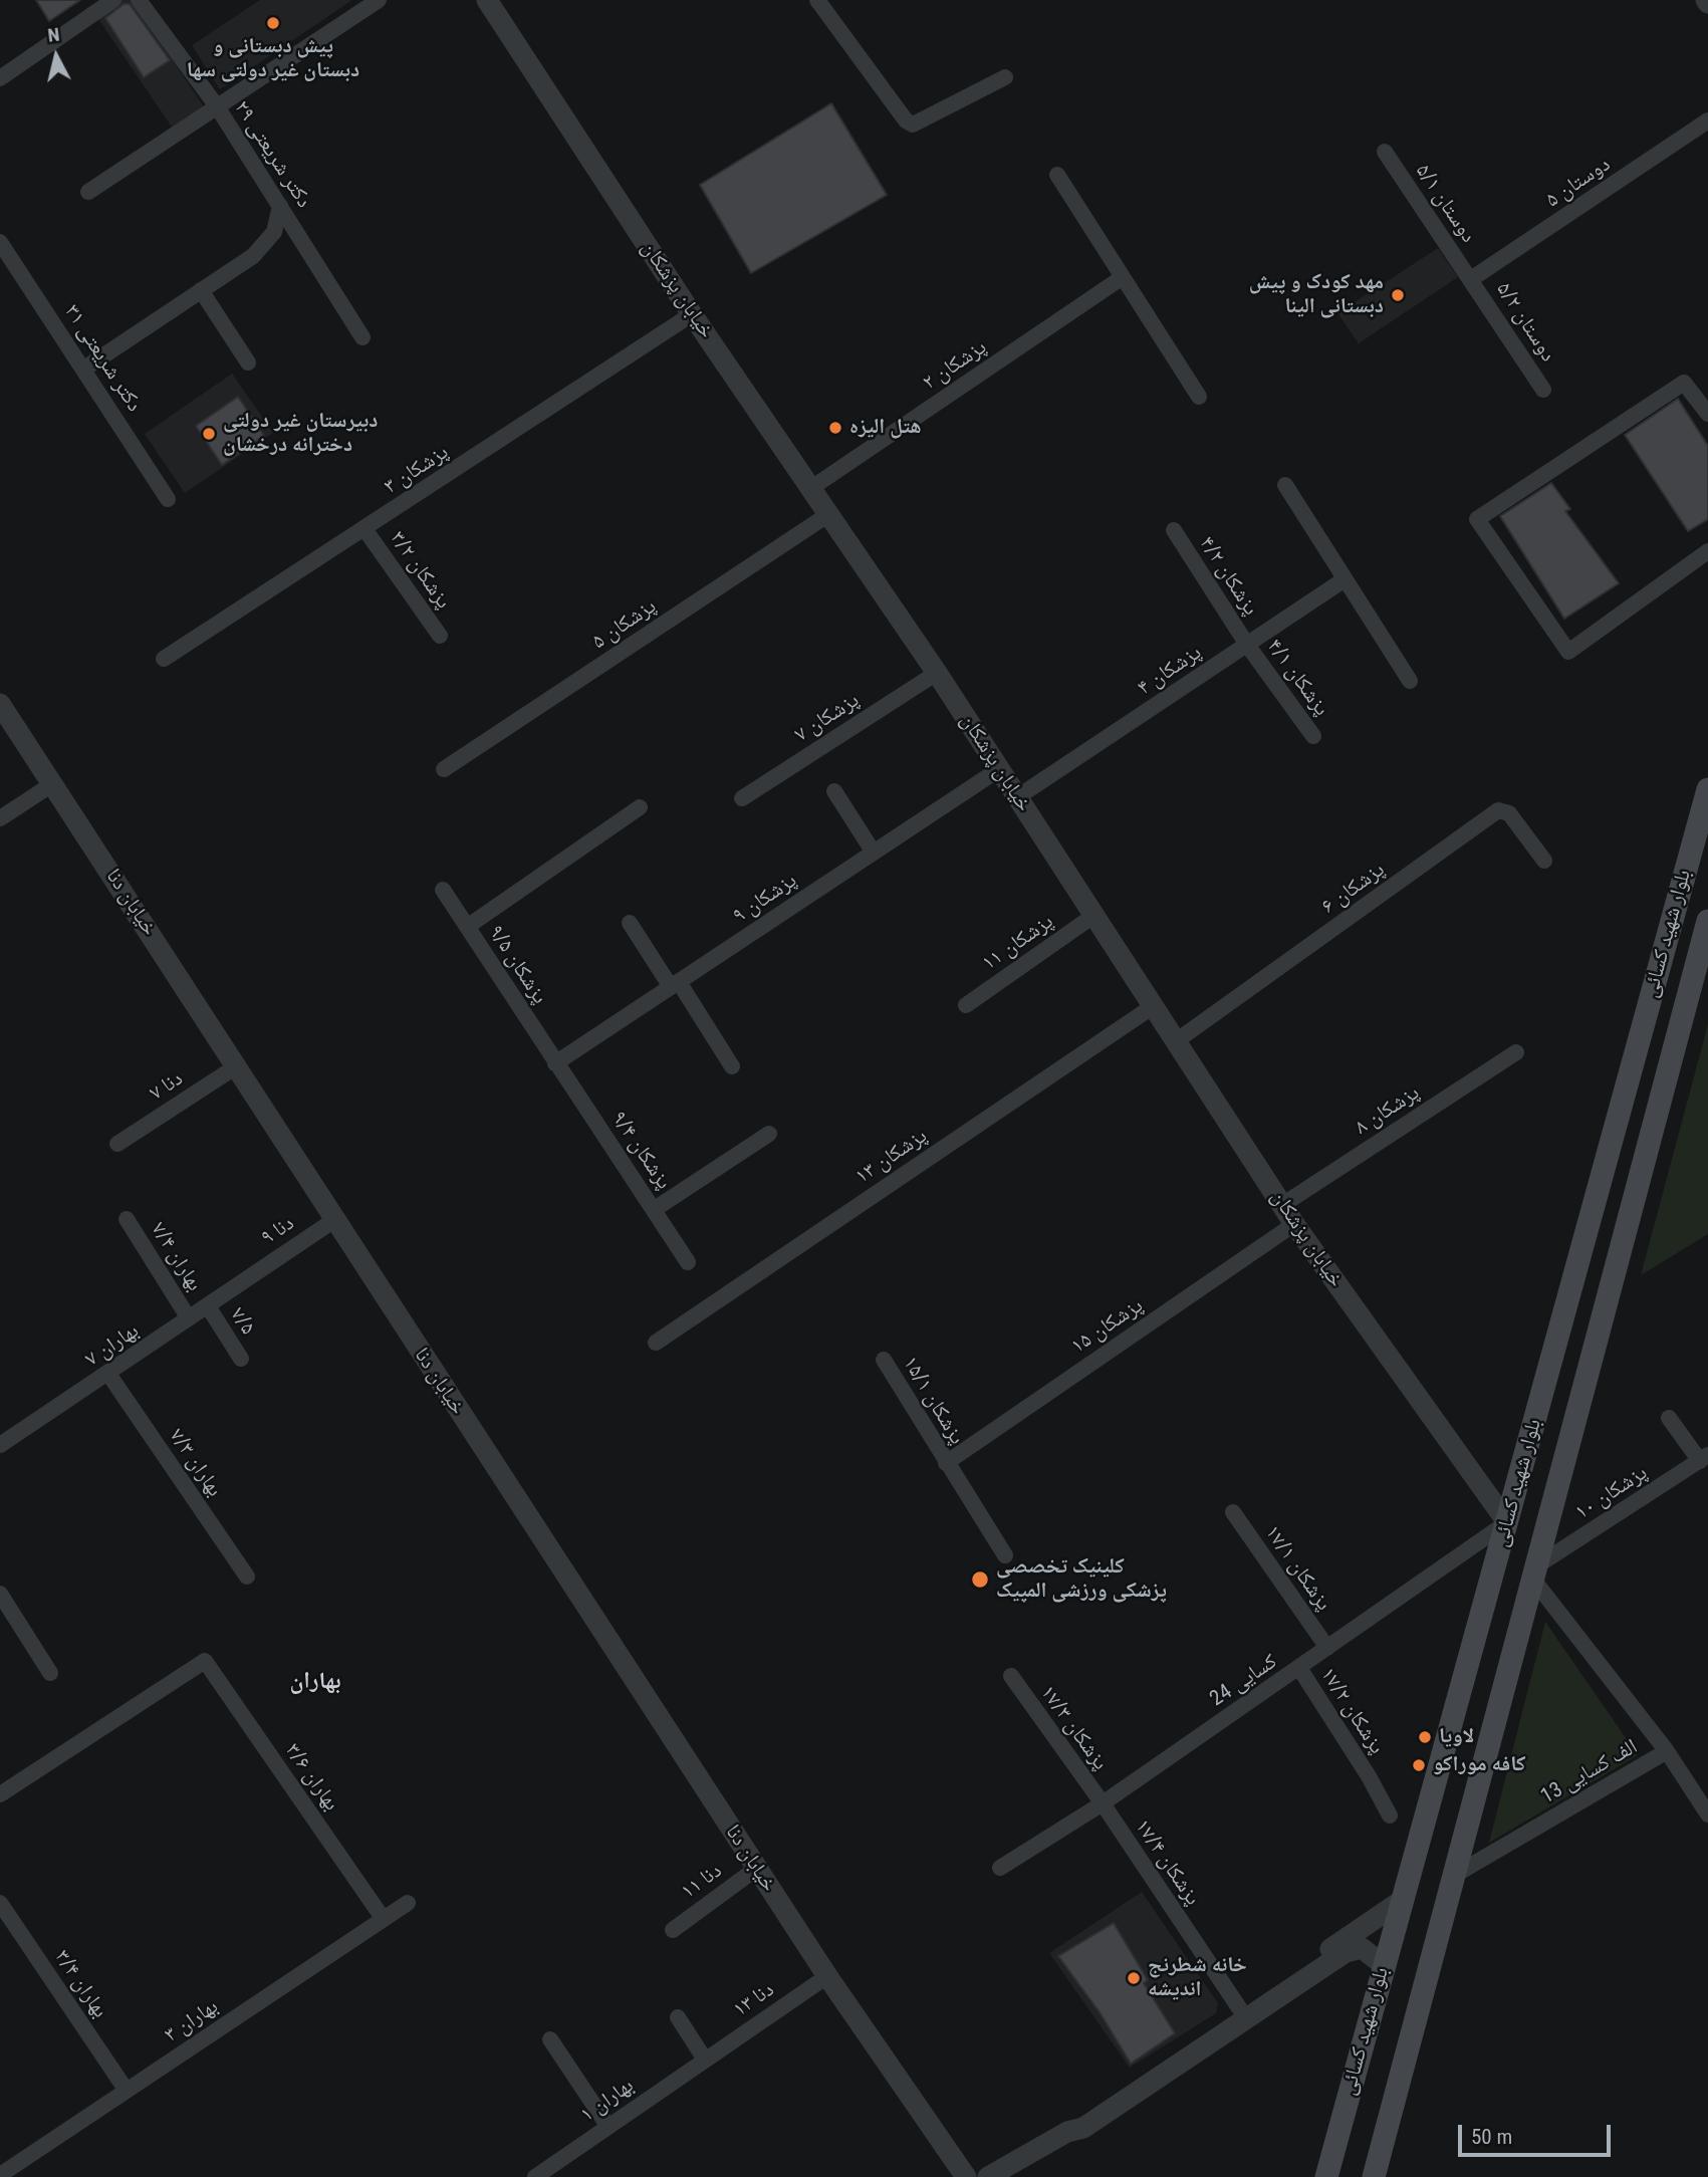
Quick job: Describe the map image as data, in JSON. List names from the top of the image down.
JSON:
{
  "streets": {
    "main road": ["بلوار شهید کسائی"],
    "street": [
      "۲۹ دکتر شریعتی",
      "۵ دوستان",
      "۵/۱ دوستان",
      "خیابان پزشکان",
      "۵/۲ دوستان",
      "۳۱ دکتر شریعتی",
      "۲ پزشکان",
      "۳ پزشکان",
      "۳/۲ پزشکان",
      "۴/۲ پزشکان",
      "۵ پزشکان",
      "۴ پزشکان",
      "۴/۱ پزشکان",
      "۷ پزشکان",
      "۶ پزشکان",
      "۹ پزشکان",
      "خیابان دنا",
      "۱۱ پزشکان",
      "۹/۵ پزشکان",
      "۷ دنا",
      "۸ پزشکان",
      "۹/۴ پزشکان",
      "۱۳ پزشکان",
      "۹ دنا",
      "۷/۴ بهاران",
      "۷/۵",
      "۱۵ پزشکان",
      "۷ بهاران",
      "۱۵/۱ پزشکان",
      "۷/۳ بهاران",
      "۱۰ پزشکان",
      "۱۷/۱ پزشکان",
      "کسایی 24",
      "۱۷/۲ پزشکان",
      "۱۷/۳ پزشکان",
      "13 الف کسایی",
      "۳/۶ بهاران",
      "۱۷/۴ پزشکان",
      "۱۱ دنا",
      "۳/۴ بهاران",
      "۱۳ دنا",
      "۳ بهاران",
      "بهاران ۱"
    ]
  },
  "crossings": [
    ["۵ دوستان", "۵/۱ دوستان"],
    ["۵ دوستان", "۵/۲ دوستان"],
    ["۵/۱ دوستان", "۵/۲ دوستان"],
    ["خیابان پزشکان", "۲ پزشکان"],
    ["خیابان پزشکان", "۳ پزشکان"],
    ["خیابان پزشکان", "۵ پزشکان"],
    ["خیابان پزشکان", "۴ پزشکان"],
    ["خیابان پزشکان", "۷ پزشکان"],
    ["خیابان پزشکان", "۶ پزشکان"],
    ["خیابان پزشکان", "۹ پزشکان"],
    ["خیابان پزشکان", "بلوار شهید کسائی"],
    ["خیابان پزشکان", "۱۱ پزشکان"],
    ["خیابان پزشکان", "۸ پزشکان"],
    ["خیابان پزشکان", "۱۳ پزشکان"],
    ["خیابان پزشکان", "۱۵ پزشکان"],
    ["خیابان پزشکان", "کسایی 24"],
    ["۳ پزشکان", "۳/۲ پزشکان"],
    ["۴/۲ پزشکان", "۴ پزشکان"],
    ["۴/۲ پزشکان", "۴/۱ پزشکان"],
    ["۴ پزشکان", "۴/۱ پزشکان"],
    ["۹ پزشکان", "۹/۵ پزشکان"],
    ["۹ پزشکان", "۹/۴ پزشکان"],
    ["خیابان دنا", "۷ دنا"],
    ["خیابان دنا", "۹ دنا"],
    ["خیابان دنا", "۱۱ دنا"],
    ["خیابان دنا", "۱۳ دنا"],
    ["بلوار شهید کسائی", "۱۰ پزشکان"],
    ["بلوار شهید کسائی", "کسایی 24"],
    ["بلوار شهید کسائی", "13 الف کسایی"],
    ["۹/۵ پزشکان", "۹/۴ پزشکان"],
    ["۹ دنا", "۷ بهاران"],
    ["۷/۴ بهاران", "۷ بهاران"],
    ["۷/۵", "۷ بهاران"],
    ["۱۵ پزشکان", "۱۵/۱ پزشکان"],
    ["۷ بهاران", "۷/۳ بهاران"],
    ["۱۰ پزشکان", "13 الف کسایی"],
    ["۱۷/۱ پزشکان", "کسایی 24"],
    ["کسایی 24", "۱۷/۲ پزشکان"],
    ["کسایی 24", "۱۷/۳ پزشکان"],
    ["کسایی 24", "۱۷/۴ پزشکان"],
    ["۱۷/۳ پزشکان", "۱۷/۴ پزشکان"],
    ["۳/۶ بهاران", "۳ بهاران"],
    ["۳/۴ بهاران", "۳ بهاران"],
    ["۱۳ دنا", "بهاران ۱"]
  ],
  "districts": ["بهاران"],
  "places": [
    "پیش دبستانی و دبستان غیر دولتی سها",
    "مهد کودک و پیش دبستانی الینا",
    "هتل الیزه",
    "دبیرستان غیر دولتی دخترانه درخشان",
    "کلینیک تخصصی پزشکی ورزشی المپیک",
    "لاویا",
    "کافه موراکو",
    "خانه شطرنج اندیشه"
  ],
  "scale_bar": "50 m",
  "north": "top"
}
